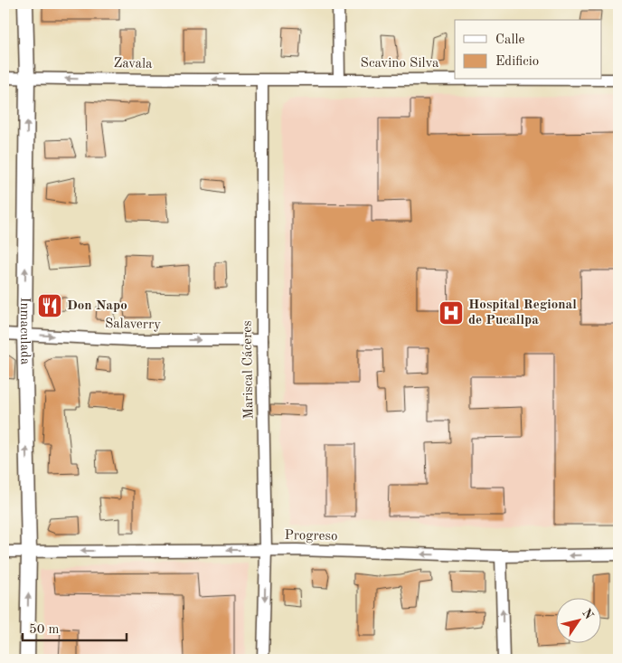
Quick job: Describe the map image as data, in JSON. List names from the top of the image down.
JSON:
{
  "streets": {
    "street": [
      "Scavino Silva",
      "Zavala",
      "Salaverry",
      "Inmaculada",
      "Mariscal Cáceres",
      "Progreso"
    ]
  },
  "crossings": [
    ["Scavino Silva", "Zavala"],
    ["Scavino Silva", "Mariscal Cáceres"],
    ["Zavala", "Inmaculada"],
    ["Zavala", "Mariscal Cáceres"],
    ["Salaverry", "Inmaculada"],
    ["Salaverry", "Mariscal Cáceres"],
    ["Inmaculada", "Progreso"],
    ["Mariscal Cáceres", "Progreso"]
  ],
  "one_way": [
    "Zavala",
    "Salaverry",
    "Inmaculada",
    "Progreso"
  ],
  "places": {
    "restaurant": ["Don Napo"],
    "hospital": ["Hospital Regional de Pucallpa"]
  },
  "legend": ["Calle", "Edificio"],
  "scale_bar": "50 m",
  "north": "top right"
}
